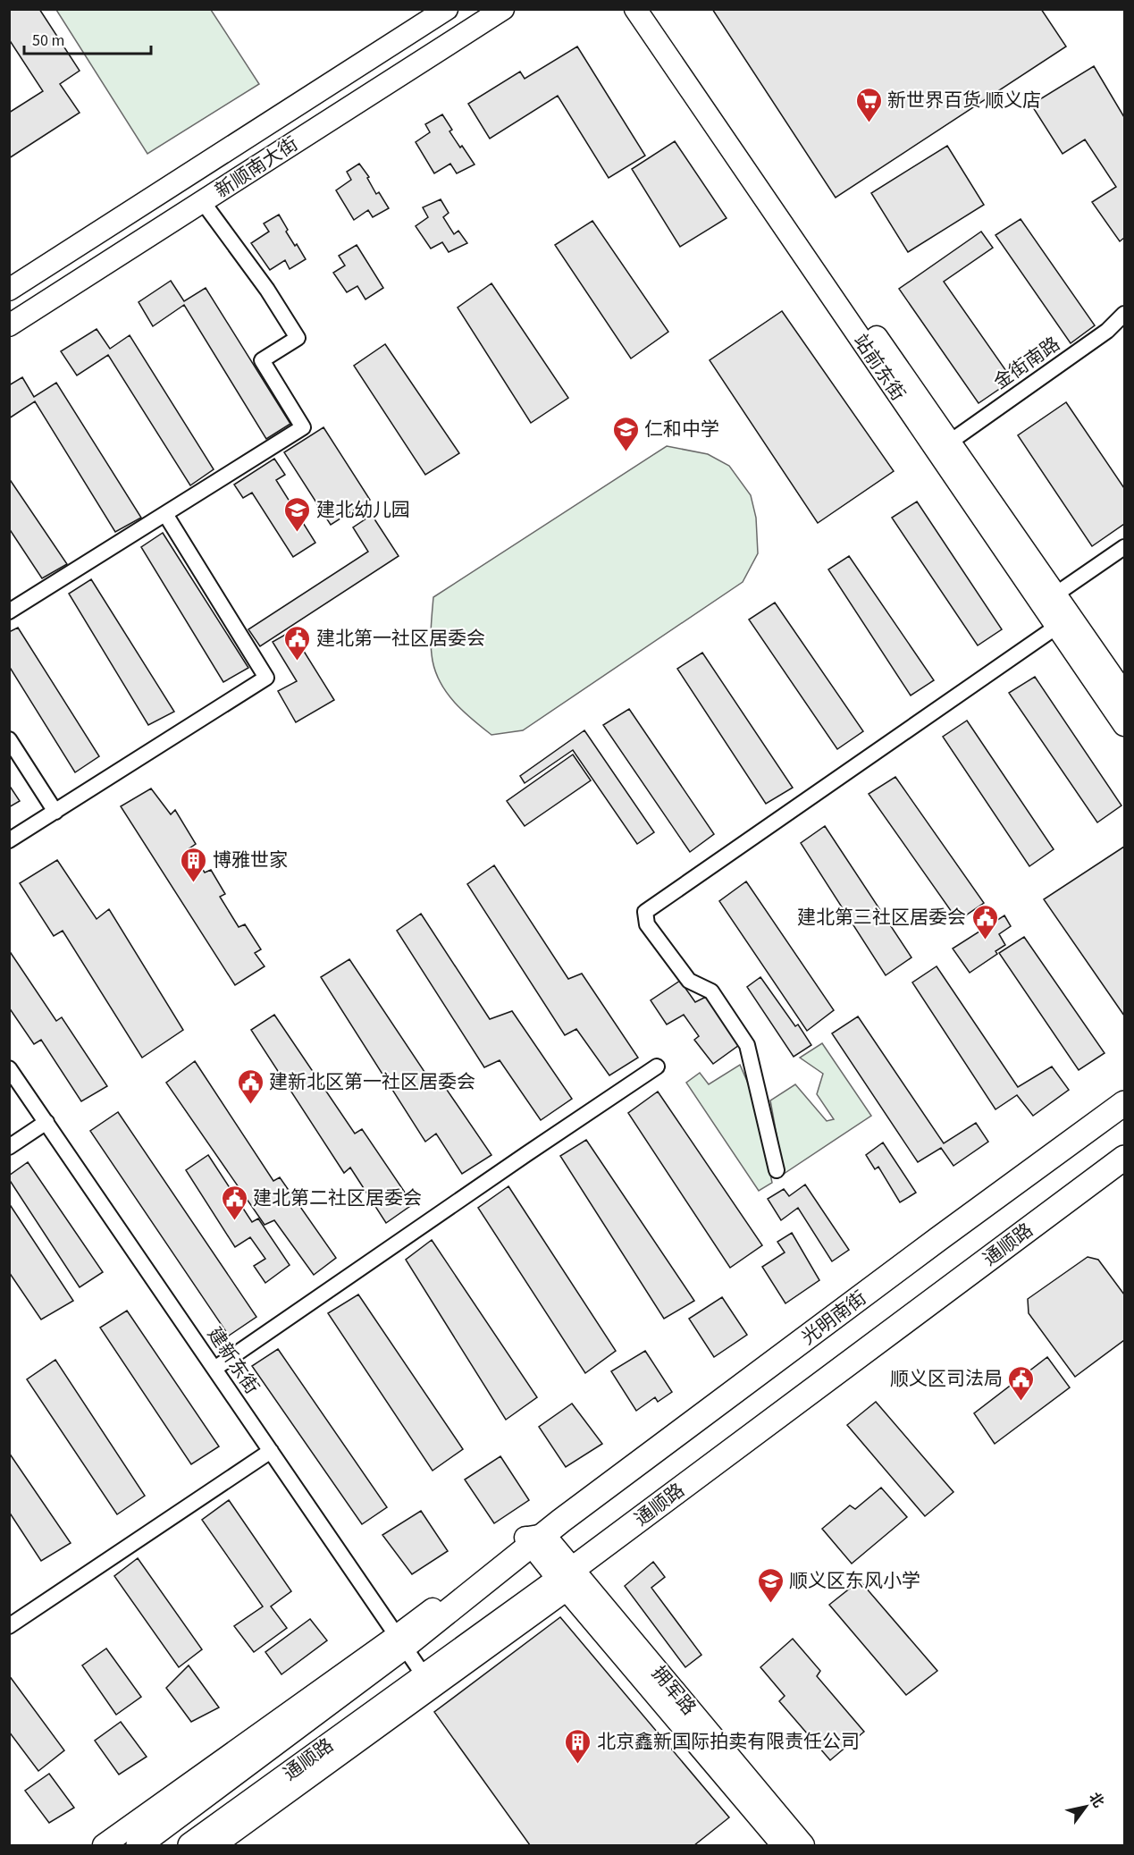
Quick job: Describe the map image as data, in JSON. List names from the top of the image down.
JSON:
{
  "streets": {
    "main road": ["通顺路", "光明南街"],
    "street": [
      "新顺南大街",
      "金街南路",
      "站前东街",
      "建新东街",
      "拥军路"
    ]
  },
  "crossings": [
    ["金街南路", "站前东街"],
    ["通顺路", "光明南街"],
    ["通顺路", "建新东街"],
    ["通顺路", "拥军路"],
    ["光明南街", "拥军路"]
  ],
  "places": {
    "supermarket": ["新世界百货 顺义店"],
    "school or university": ["仁和中学", "建北幼儿园", "顺义区东风小学"],
    "public building": [
      "建北第一社区居委会",
      "建北第三社区居委会",
      "建新北区第一社区居委会",
      "建北第二社区居委会",
      "顺义区司法局"
    ],
    "building": ["博雅世家", "北京鑫新国际拍卖有限责任公司"]
  },
  "scale_bar": "50 m",
  "north": "top right"
}
